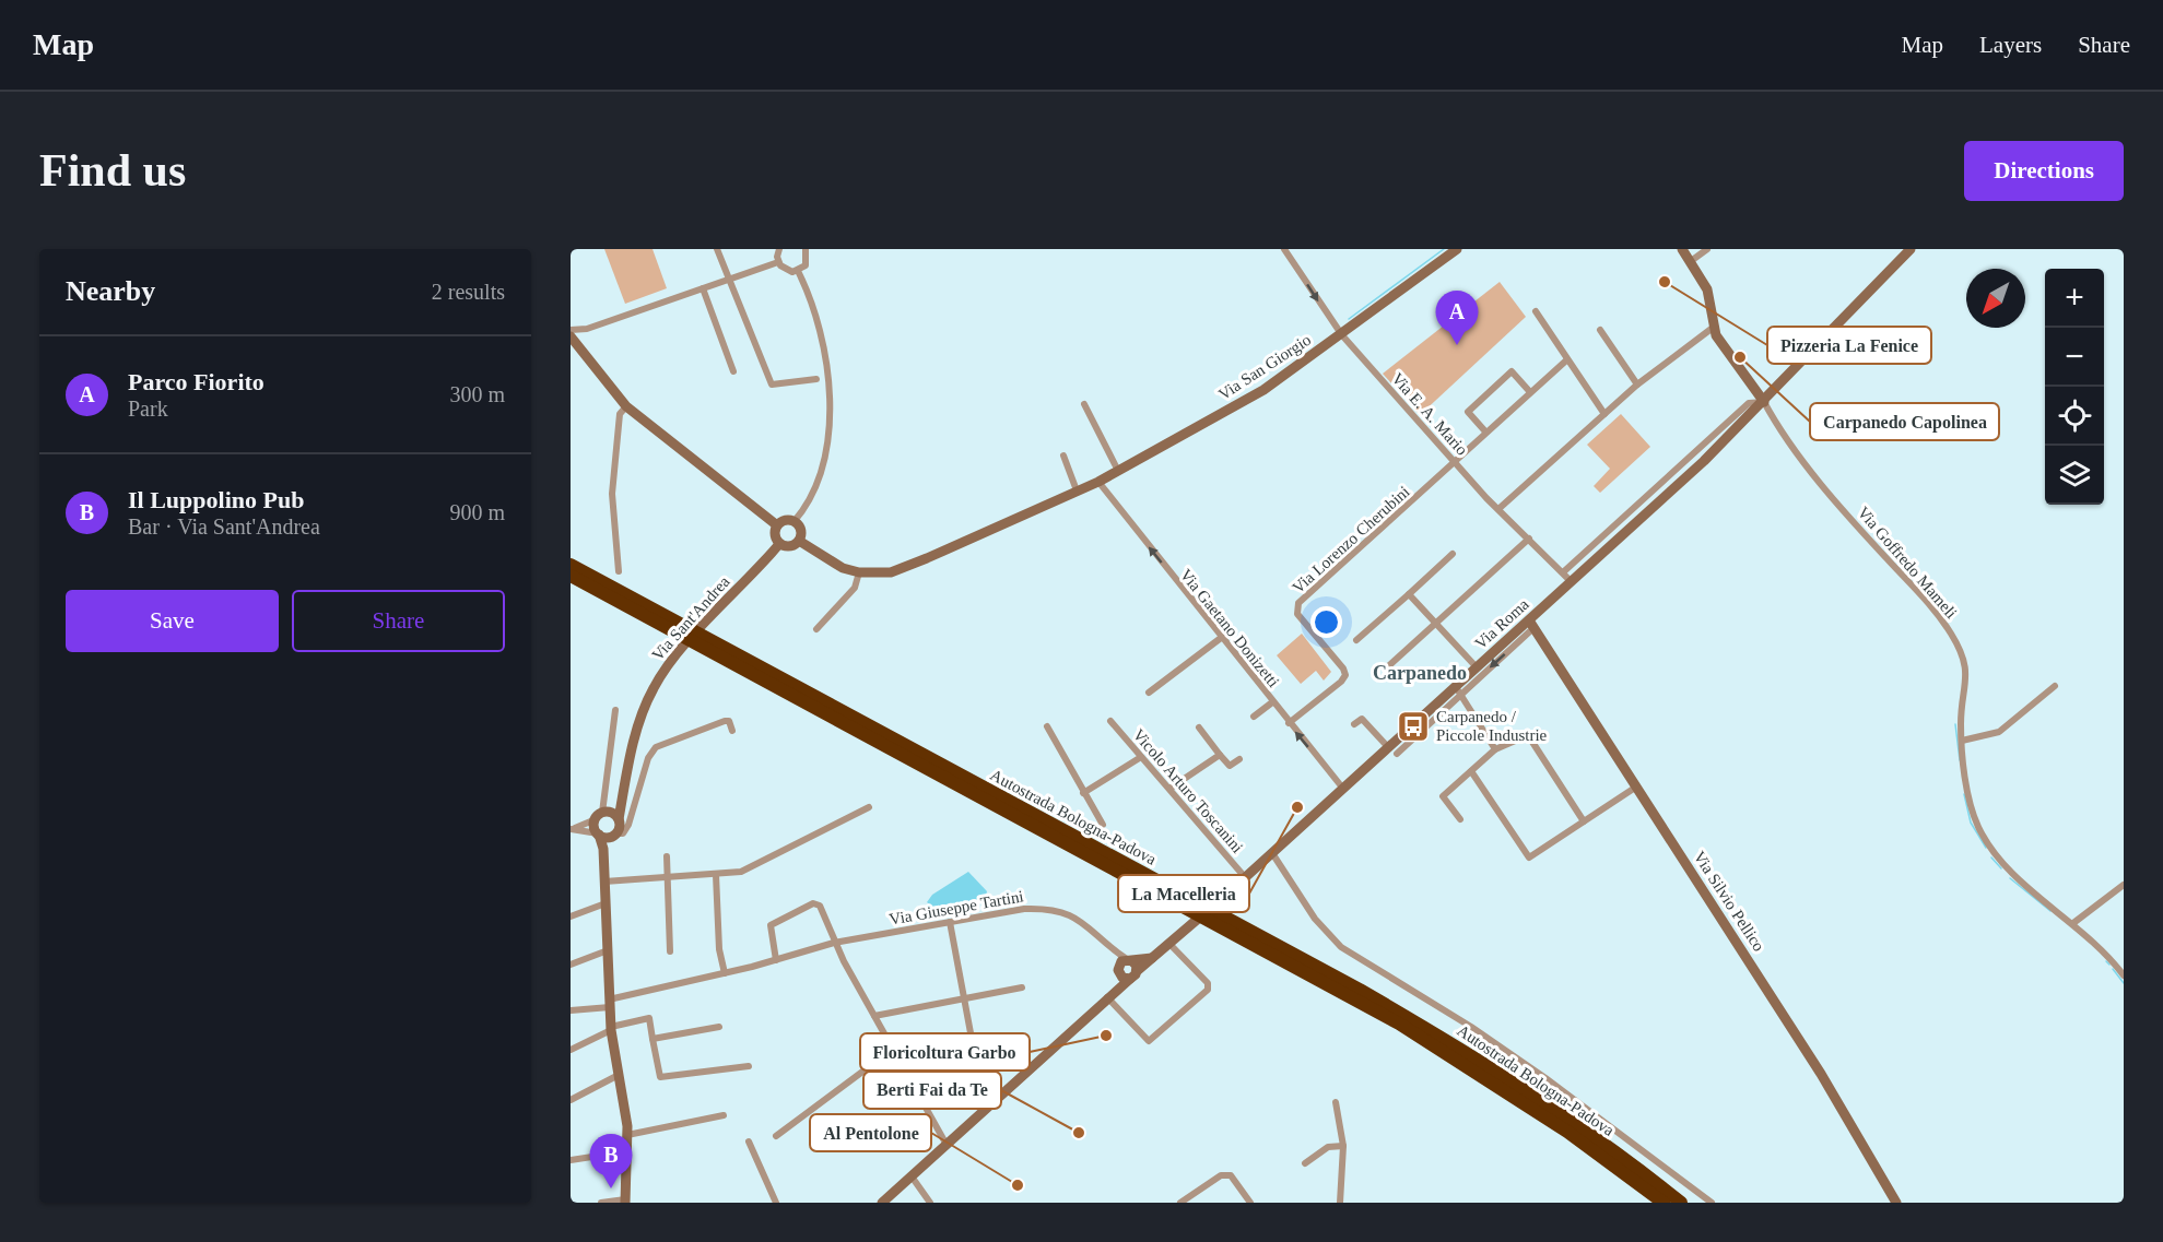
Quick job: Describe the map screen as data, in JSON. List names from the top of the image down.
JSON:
{
  "streets": {
    "highway": ["Autostrada Bologna-Padova"],
    "street": [
      "Via San Giorgio",
      "Via E. A. Mario",
      "Via Lorenzo Cherubini",
      "Via Goffredo Mameli",
      "Via Sant'Andrea",
      "Via Roma",
      "Via Gaetano Donizetti",
      "Vicolo Arturo Toscanini",
      "Via Silvio Pellico",
      "Via Giuseppe Tartini"
    ]
  },
  "crossings": [
    ["Via San Giorgio", "Via E. A. Mario"],
    ["Via San Giorgio", "Via Sant'Andrea"],
    ["Via San Giorgio", "Via Gaetano Donizetti"],
    ["Via E. A. Mario", "Via Lorenzo Cherubini"],
    ["Via E. A. Mario", "Via Roma"],
    ["Via Lorenzo Cherubini", "Via Gaetano Donizetti"],
    ["Via Goffredo Mameli", "Via Roma"],
    ["Via Roma", "Via Gaetano Donizetti"],
    ["Via Roma", "Vicolo Arturo Toscanini"],
    ["Via Roma", "Via Silvio Pellico"],
    ["Via Roma", "Via Giuseppe Tartini"]
  ],
  "one_way": ["Via Gaetano Donizetti"],
  "districts": ["Carpanedo"],
  "places": {
    "other": [
      "Pizzeria La Fenice",
      "Carpanedo Capolinea",
      "La Macelleria",
      "Floricoltura Garbo",
      "Berti Fai da Te",
      "Al Pentolone"
    ],
    "bus stop": ["Carpanedo / Piccole Industrie"]
  },
  "north": "bottom left",
  "page": {
    "header": "Map",
    "nav": ["Map", "Layers", "Share"],
    "buttons": [
      "Directions",
      ["Save", "Share"]
    ],
    "title": "Find us",
    "heading": ["Nearby", "2 results"],
    "map_buttons": ["+", "−"],
    "pins": ["A", "B"],
    "list": [
      {
        "mark": "A",
        "name": "Parco Fiorito",
        "note": "Park",
        "value": "300 m"
      },
      {
        "mark": "B",
        "name": "Il Luppolino Pub",
        "note": "Bar · Via Sant'Andrea",
        "value": "900 m"
      }
    ]
  }
}
